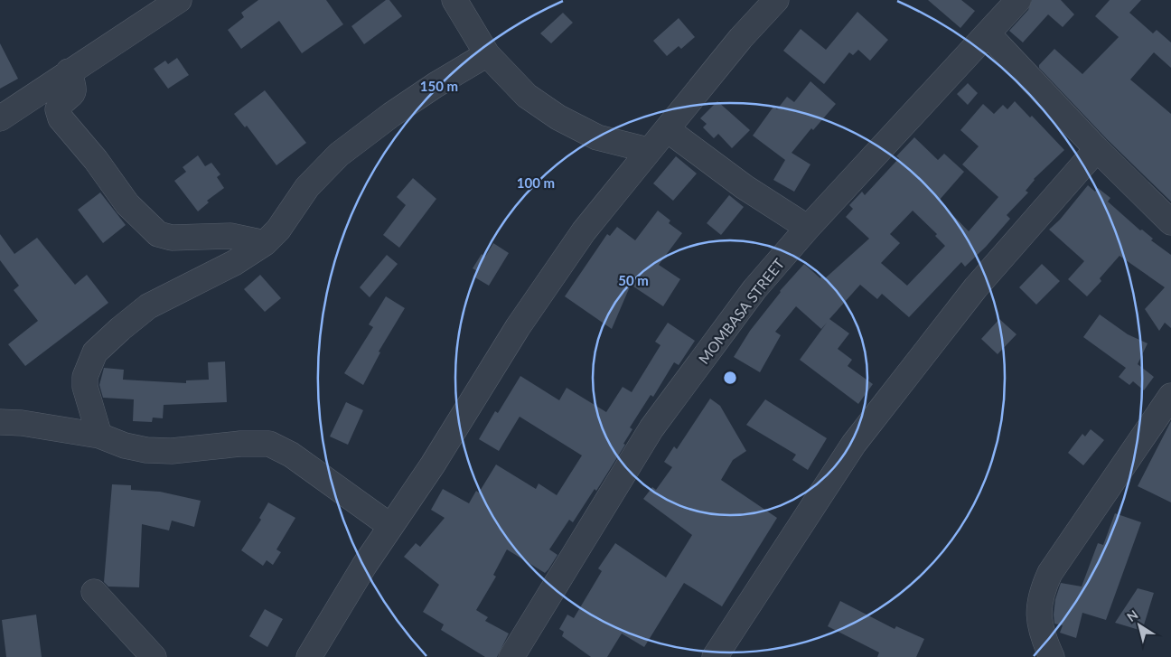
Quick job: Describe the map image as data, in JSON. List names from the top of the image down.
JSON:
{
  "streets": {
    "street": ["MOMBASA STREET"]
  },
  "north": "top left",
  "rings": ["150 m", "100 m", "50 m"]
}
